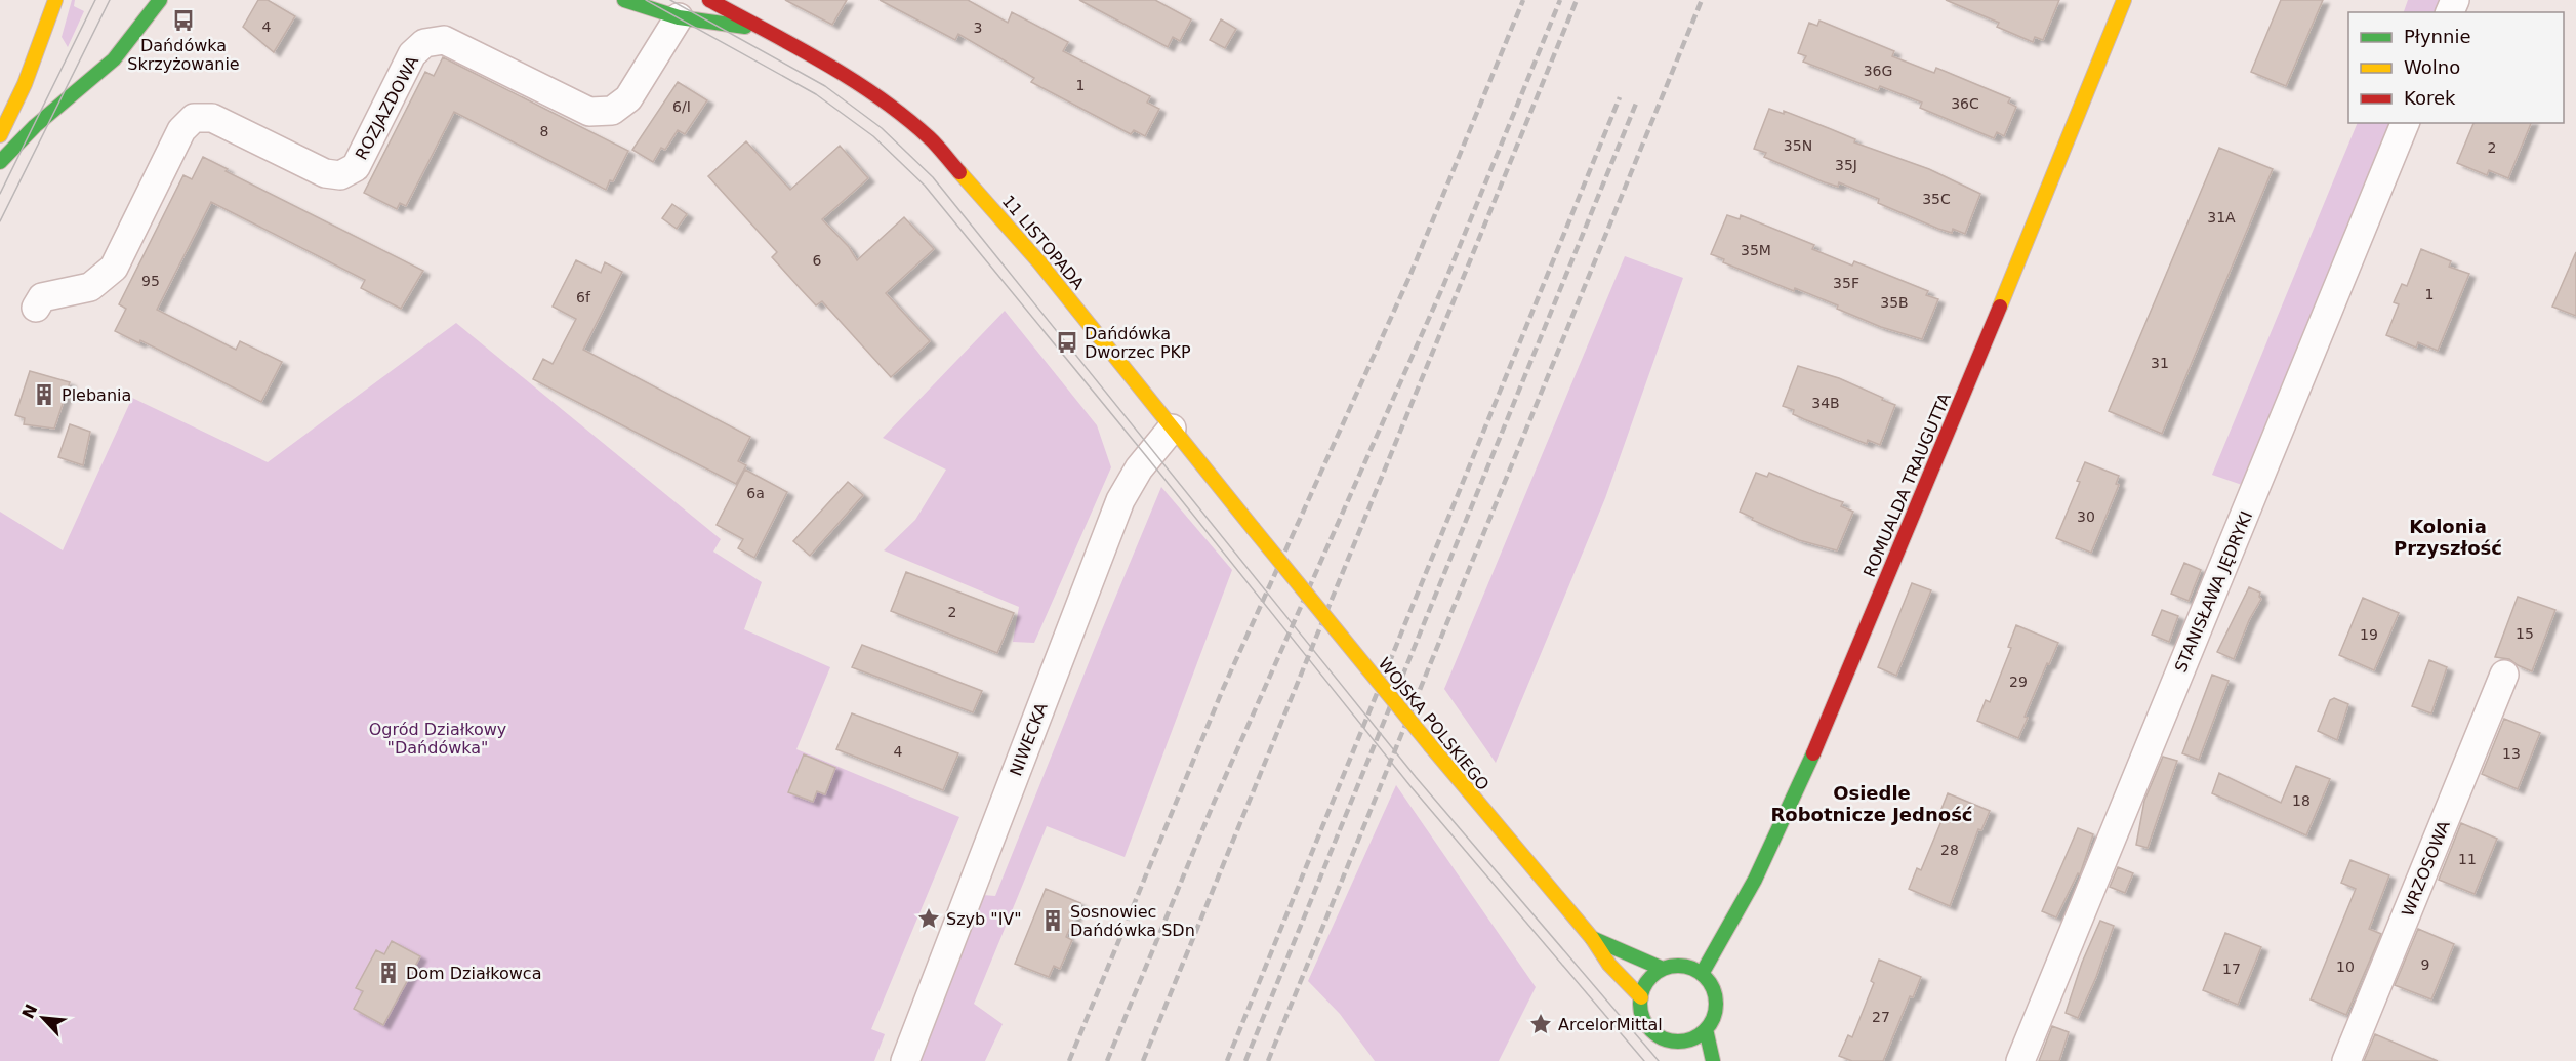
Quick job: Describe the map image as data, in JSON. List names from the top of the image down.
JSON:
{
  "streets": {
    "main road": ["11 LISTOPADA", "ROMUALDA TRAUGUTTA", "WOJSKA POLSKIEGO"],
    "street": [
      "ROZJAZDOWA",
      "STANISŁAWA JĘDRYKI",
      "NIWECKA",
      "WRZOSOWA"
    ]
  },
  "crossings": [
    ["ROZJAZDOWA", "11 LISTOPADA"],
    ["11 LISTOPADA", "WOJSKA POLSKIEGO"],
    ["11 LISTOPADA", "NIWECKA"],
    ["ROMUALDA TRAUGUTTA", "WOJSKA POLSKIEGO"]
  ],
  "districts": ["Kolonia Przyszłość", "Osiedle Robotnicze Jedność"],
  "parks": ["Ogród Działkowy \"Dańdówka\""],
  "places": {
    "bus stop": ["Dańdówka Skrzyżowanie", "Dańdówka Dworzec PKP"],
    "building": ["Plebania", "Sosnowiec Dańdówka SDn", "Dom Działkowca"],
    "place": ["Szyb \"IV\"", "ArcelorMittal"]
  },
  "house_numbers": [
    "4",
    "3",
    "36G",
    "1",
    "36C",
    "6/I",
    "8",
    "35N",
    "2",
    "35J",
    "35C",
    "31A",
    "35M",
    "6",
    "95",
    "35F",
    "1",
    "6f",
    "35B",
    "31",
    "34B",
    "6a",
    "30",
    "2",
    "15",
    "19",
    "29",
    "4",
    "13",
    "18",
    "28",
    "11",
    "9",
    "10",
    "17",
    "27"
  ],
  "legend": ["Płynnie", "Wolno", "Korek"],
  "north": "top left"
}
